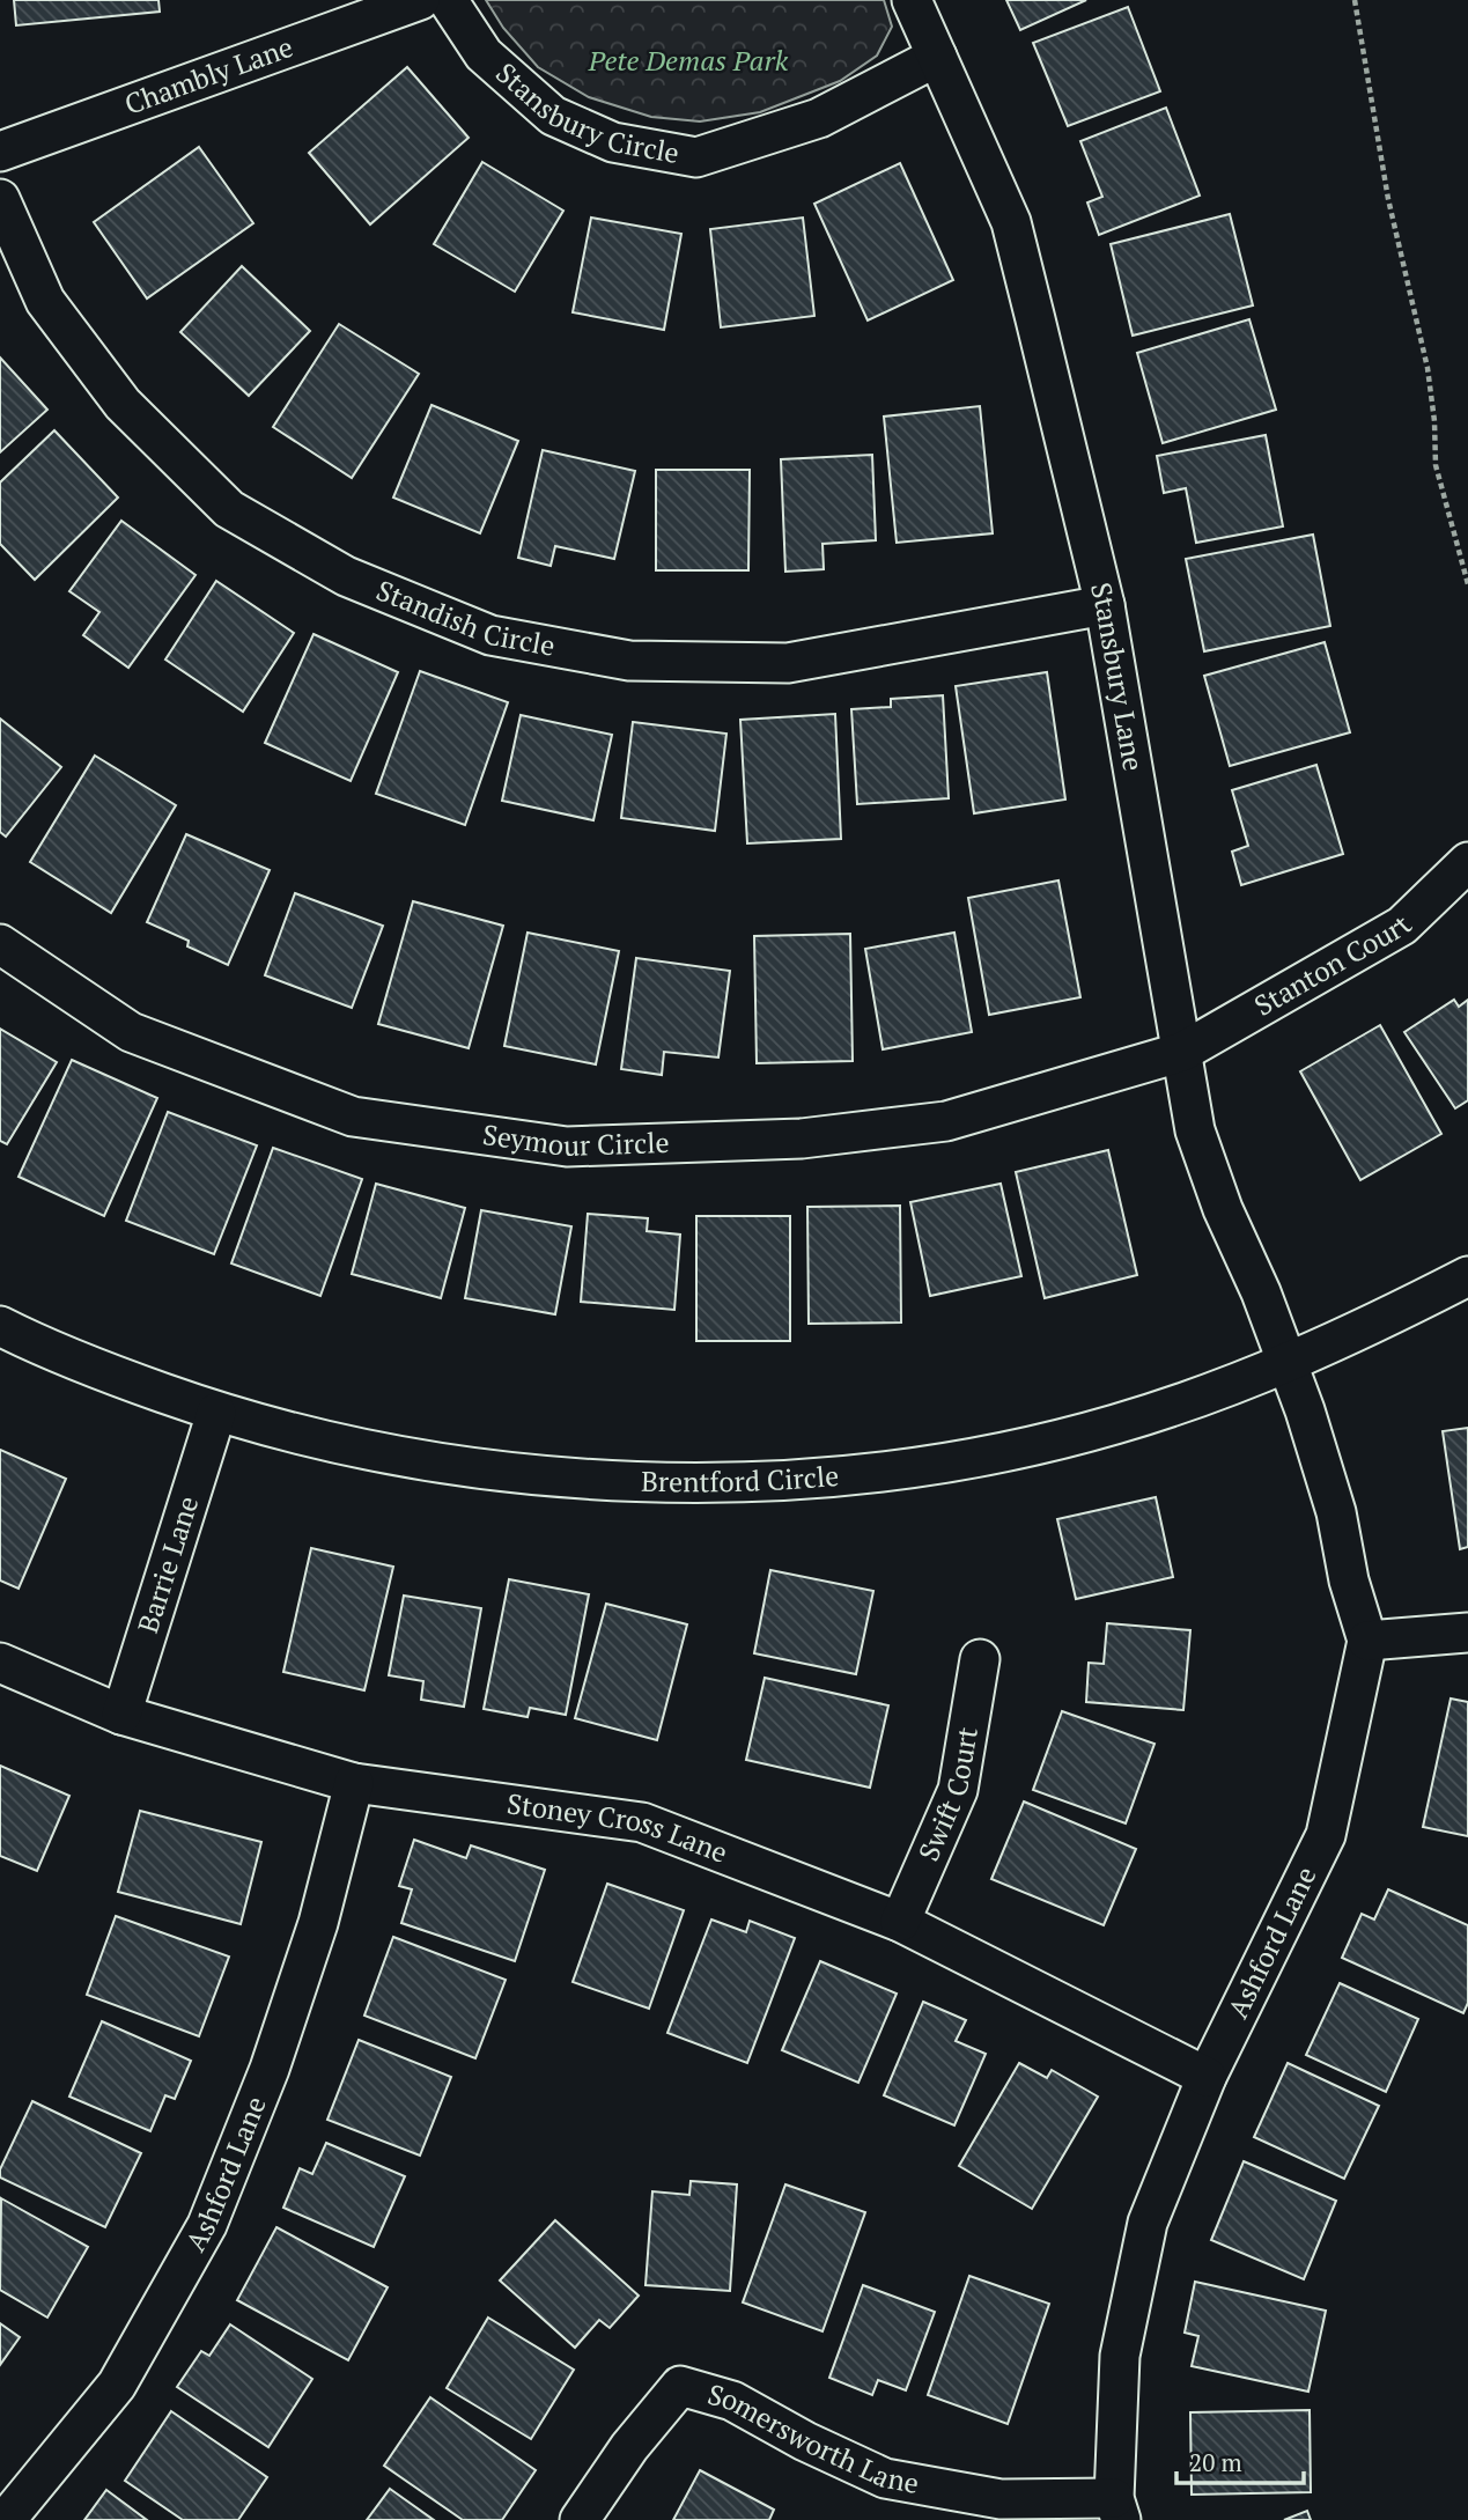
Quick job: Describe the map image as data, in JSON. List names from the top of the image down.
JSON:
{
  "streets": {
    "street": [
      "Chambly Lane",
      "Stansbury Circle",
      "Standish Circle",
      "Stansbury Lane",
      "Stanton Court",
      "Seymour Circle",
      "Brentford Circle",
      "Barrie Lane",
      "Swift Court",
      "Stoney Cross Lane",
      "Ashford Lane",
      "Somersworth Lane"
    ]
  },
  "crossings": [
    ["Stansbury Circle", "Stansbury Lane"],
    ["Standish Circle", "Stansbury Lane"],
    ["Stansbury Lane", "Stanton Court"],
    ["Stansbury Lane", "Seymour Circle"],
    ["Stansbury Lane", "Brentford Circle"],
    ["Stansbury Lane", "Ashford Lane"],
    ["Stanton Court", "Seymour Circle"],
    ["Brentford Circle", "Barrie Lane"],
    ["Brentford Circle", "Ashford Lane"],
    ["Barrie Lane", "Stoney Cross Lane"],
    ["Swift Court", "Stoney Cross Lane"],
    ["Stoney Cross Lane", "Ashford Lane"],
    ["Ashford Lane", "Somersworth Lane"]
  ],
  "parks": ["Pete Demas Park"],
  "scale_bar": "20 m"
}
